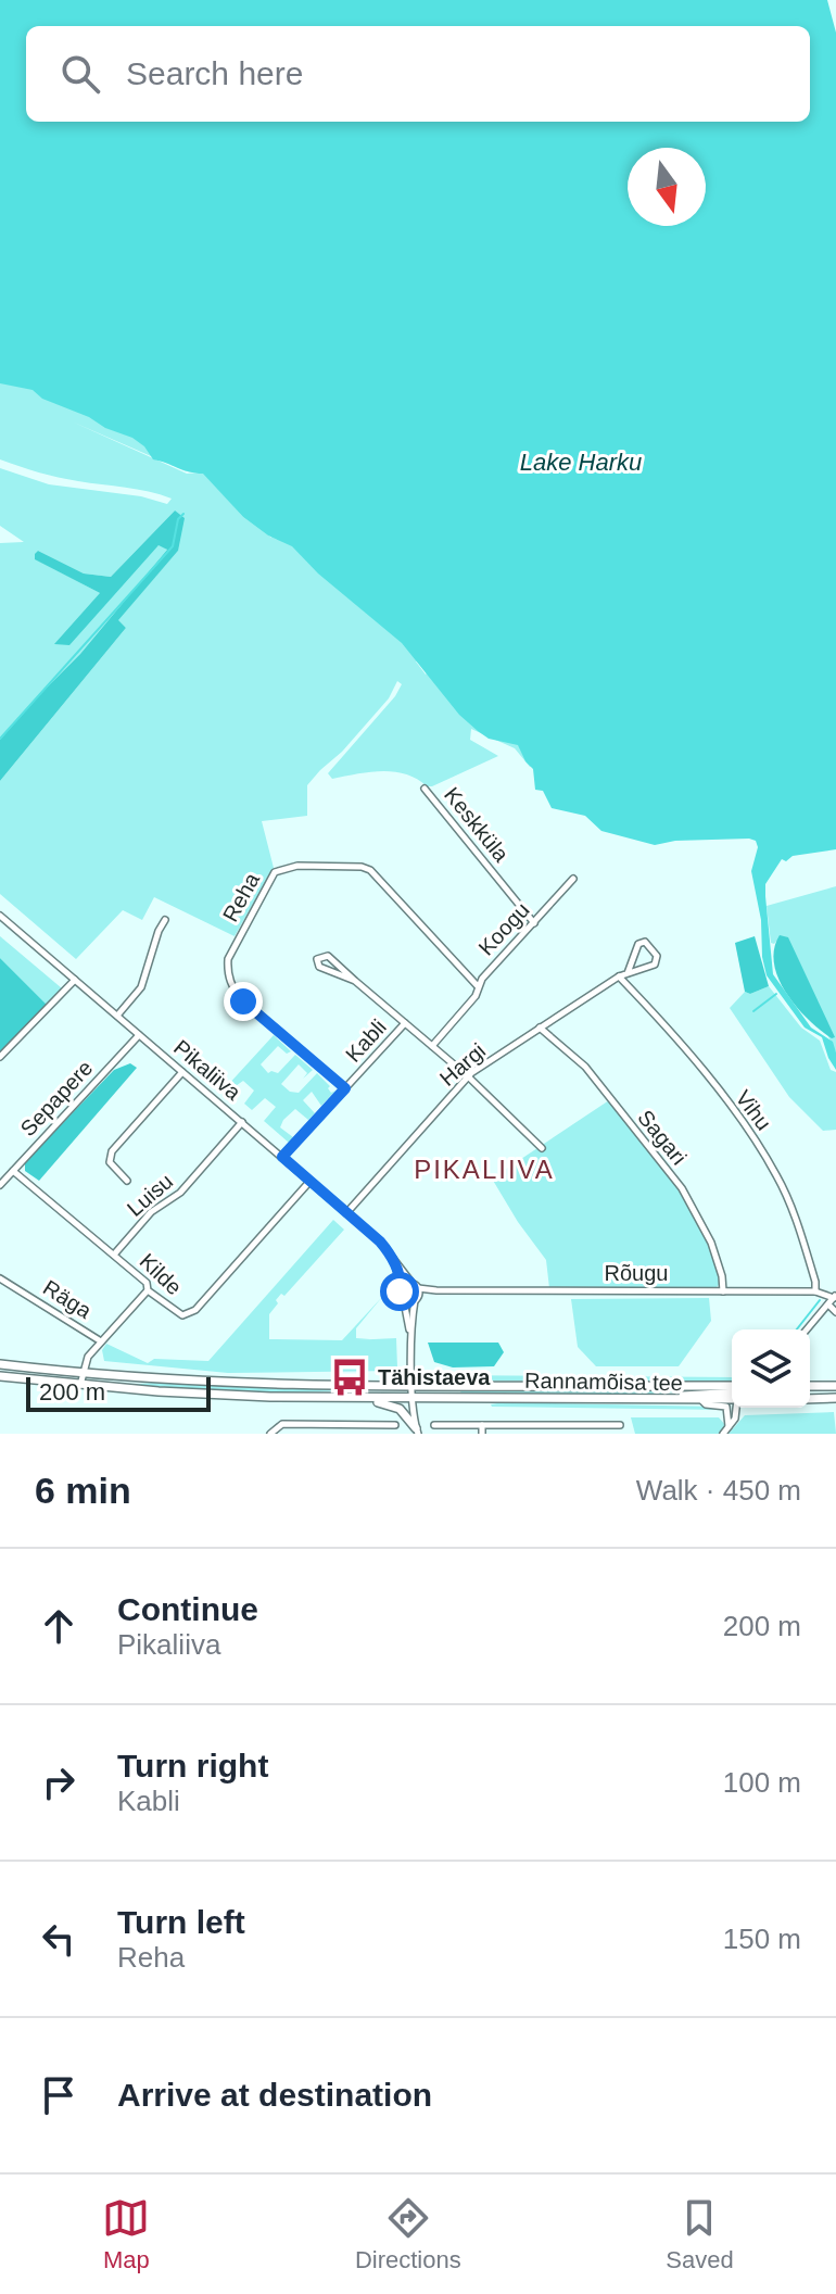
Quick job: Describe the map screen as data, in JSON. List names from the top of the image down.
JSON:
{
  "streets": {
    "main road": ["Rannamõisa tee"],
    "street": [
      "Keskküla",
      "Reha",
      "Koogu",
      "Kabli",
      "Hargi",
      "Pikaliiva",
      "Sepapere",
      "Vihu",
      "Sagari",
      "Luisu",
      "Rõugu",
      "Kilde",
      "Räga"
    ]
  },
  "crossings": [
    ["Keskküla", "Koogu"],
    ["Reha", "Koogu"],
    ["Reha", "Kabli"],
    ["Kabli", "Pikaliiva"],
    ["Hargi", "Pikaliiva"],
    ["Hargi", "Vihu"],
    ["Hargi", "Sagari"],
    ["Pikaliiva", "Sepapere"],
    ["Pikaliiva", "Luisu"],
    ["Pikaliiva", "Rõugu"],
    ["Pikaliiva", "Kilde"],
    ["Pikaliiva", "Rannamõisa tee"],
    ["Sepapere", "Kilde"],
    ["Vihu", "Rõugu"],
    ["Sagari", "Rõugu"],
    ["Luisu", "Kilde"],
    ["Kilde", "Räga"]
  ],
  "districts": ["PIKALIIVA"],
  "water": ["Lake Harku"],
  "places": {
    "bus stop": ["Tähistaeva"]
  },
  "scale_bar": "200 m",
  "north": "bottom",
  "page": {
    "search": "Search here",
    "scale": "200 m",
    "heading": ["6 min", "Walk · 450 m"],
    "list": [
      ["Continue", "Pikaliiva", "200 m"],
      ["Turn right", "Kabli", "100 m"],
      ["Turn left", "Reha", "150 m"],
      "Arrive at destination"
    ],
    "nav": ["Map", "Directions", "Saved"]
  }
}
